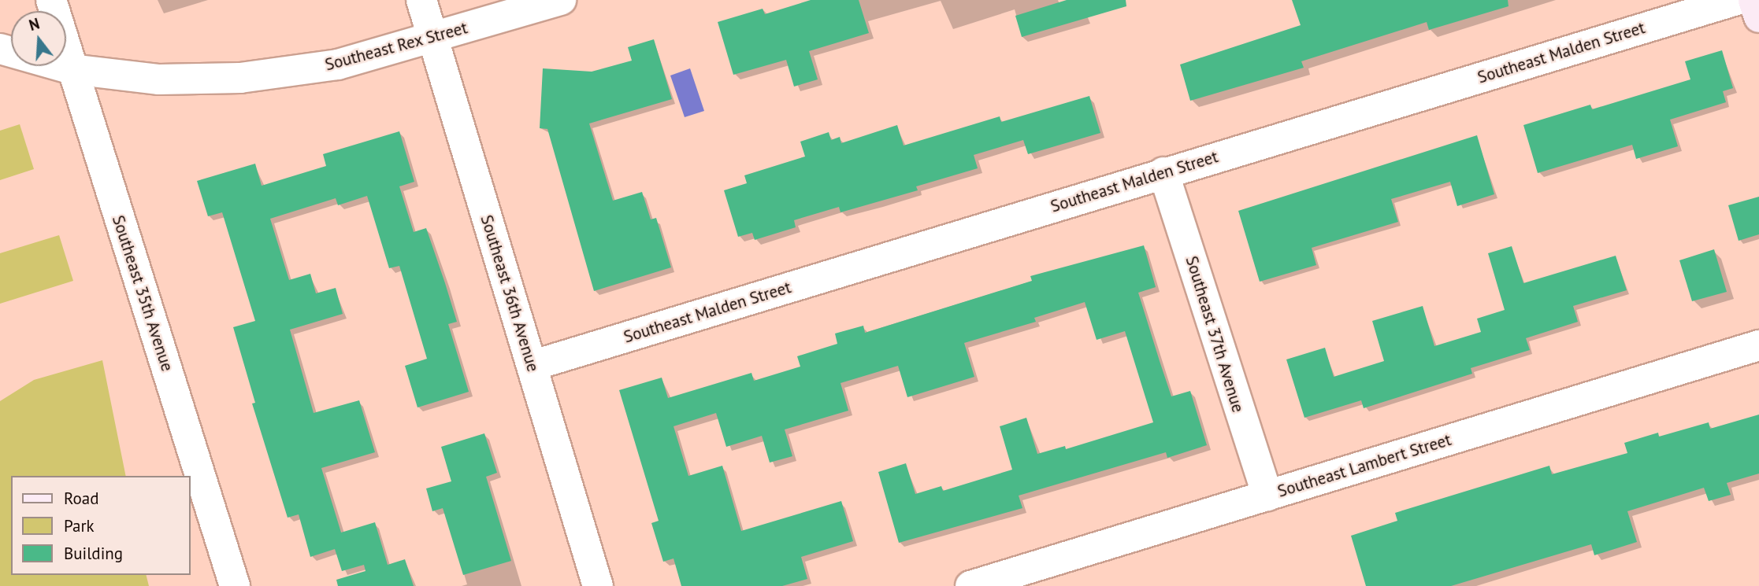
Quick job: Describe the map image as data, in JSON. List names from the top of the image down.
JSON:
{
  "streets": {
    "street": [
      "Southeast Rex Street",
      "Southeast Malden Street",
      "Southeast 35th Avenue",
      "Southeast 36th Avenue",
      "Southeast 37th Avenue",
      "Southeast Lambert Street"
    ]
  },
  "crossings": [
    ["Southeast Rex Street", "Southeast 35th Avenue"],
    ["Southeast Rex Street", "Southeast 36th Avenue"],
    ["Southeast Malden Street", "Southeast 36th Avenue"],
    ["Southeast Malden Street", "Southeast 37th Avenue"],
    ["Southeast 37th Avenue", "Southeast Lambert Street"]
  ],
  "legend": ["Road", "Park", "Building"],
  "north": "top"
}
